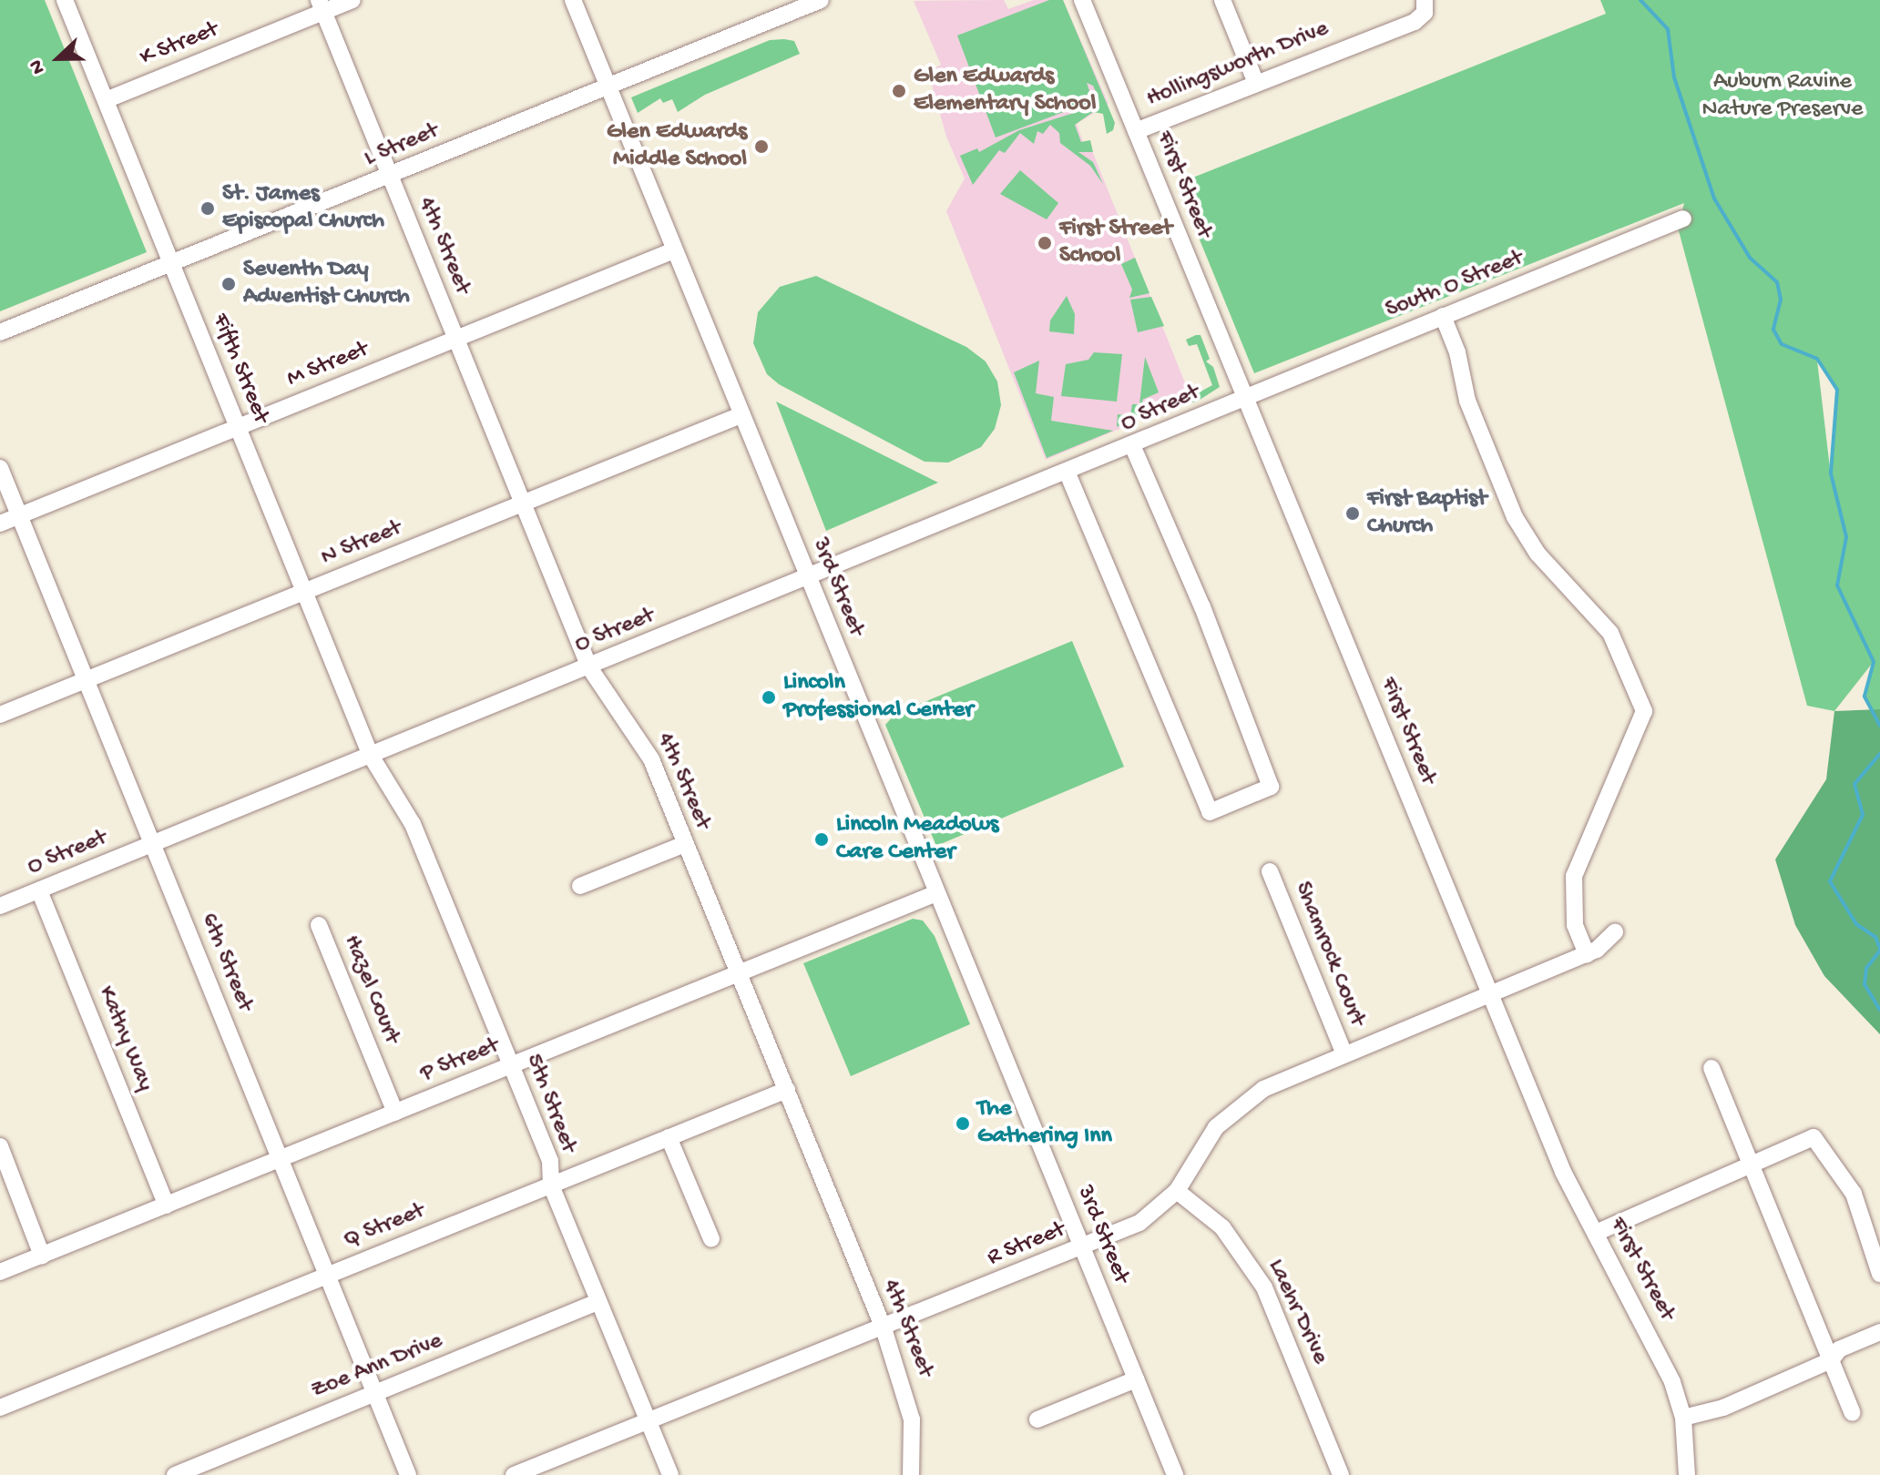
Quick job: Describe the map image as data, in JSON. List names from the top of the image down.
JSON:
{
  "streets": {
    "street": [
      "K Street",
      "Hollingsworth Drive",
      "L Street",
      "First Street",
      "4th Street",
      "South O Street",
      "M Street",
      "Fifth Street",
      "O Street",
      "N Street",
      "3rd Street",
      "Shamrock Court",
      "6th Street",
      "Hazel Court",
      "Kathy Way",
      "P Street",
      "5th Street",
      "Q Street",
      "R Street",
      "Laehr Drive",
      "Zoe Ann Drive"
    ]
  },
  "crossings": [
    ["K Street", "4th Street"],
    ["K Street", "Fifth Street"],
    ["Hollingsworth Drive", "First Street"],
    ["L Street", "4th Street"],
    ["L Street", "Fifth Street"],
    ["L Street", "3rd Street"],
    ["First Street", "South O Street"],
    ["First Street", "O Street"],
    ["First Street", "R Street"],
    ["4th Street", "M Street"],
    ["4th Street", "O Street"],
    ["4th Street", "N Street"],
    ["4th Street", "P Street"],
    ["4th Street", "Q Street"],
    ["4th Street", "R Street"],
    ["South O Street", "O Street"],
    ["M Street", "Fifth Street"],
    ["M Street", "3rd Street"],
    ["M Street", "6th Street"],
    ["Fifth Street", "O Street"],
    ["Fifth Street", "N Street"],
    ["Fifth Street", "5th Street"],
    ["O Street", "3rd Street"],
    ["O Street", "6th Street"],
    ["O Street", "Kathy Way"],
    ["O Street", "5th Street"],
    ["N Street", "3rd Street"],
    ["N Street", "6th Street"],
    ["3rd Street", "P Street"],
    ["3rd Street", "R Street"],
    ["Shamrock Court", "R Street"],
    ["6th Street", "P Street"],
    ["6th Street", "Q Street"],
    ["6th Street", "Zoe Ann Drive"],
    ["Hazel Court", "P Street"],
    ["Kathy Way", "P Street"],
    ["P Street", "5th Street"],
    ["5th Street", "Q Street"],
    ["5th Street", "R Street"],
    ["5th Street", "Zoe Ann Drive"],
    ["R Street", "Laehr Drive"]
  ],
  "parks": ["Auburn Ravine Nature Preserve"],
  "places": [
    "Glen Edwards Elementary School",
    "Glen Edwards Middle School",
    "St. James Episcopal Church",
    "First Street School",
    "Seventh Day Adventist Church",
    "First Baptist Church",
    "Lincoln Professional Center",
    "Lincoln Meadows Care Center",
    "The Gathering Inn"
  ],
  "north": "left"
}
